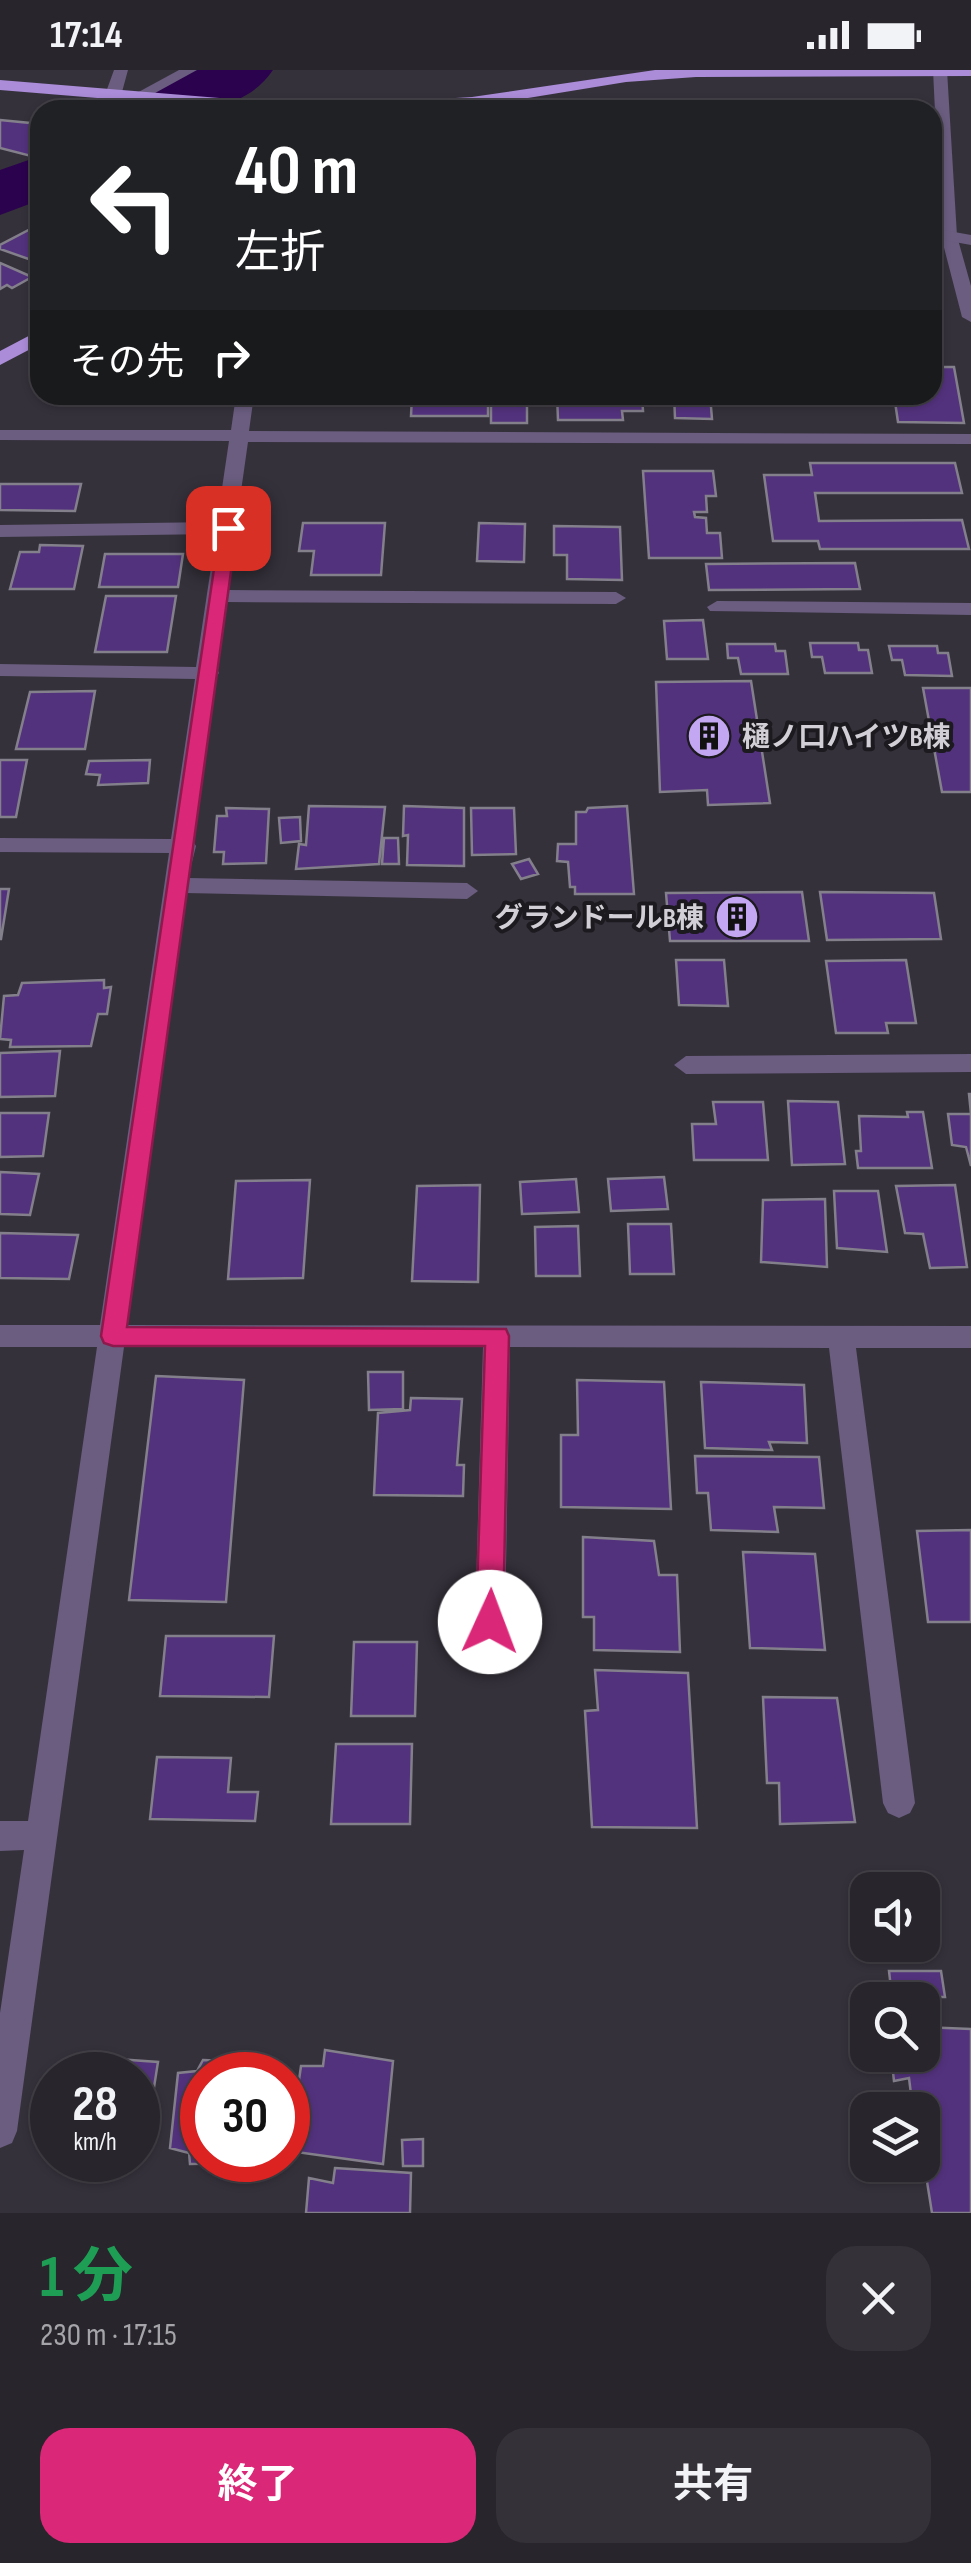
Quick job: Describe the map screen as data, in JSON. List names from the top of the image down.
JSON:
{
  "places": {
    "building": ["樋ノ口ハイツB棟", "グランドールB棟"]
  },
  "page": {
    "status": "17:14",
    "turn": ["40 m", "左折"],
    "then": "その先",
    "speed": "28 km/h",
    "limit": "30",
    "heading": ["1 分", "230 m · 17:15"],
    "buttons": ["終了", "共有"]
  }
}
